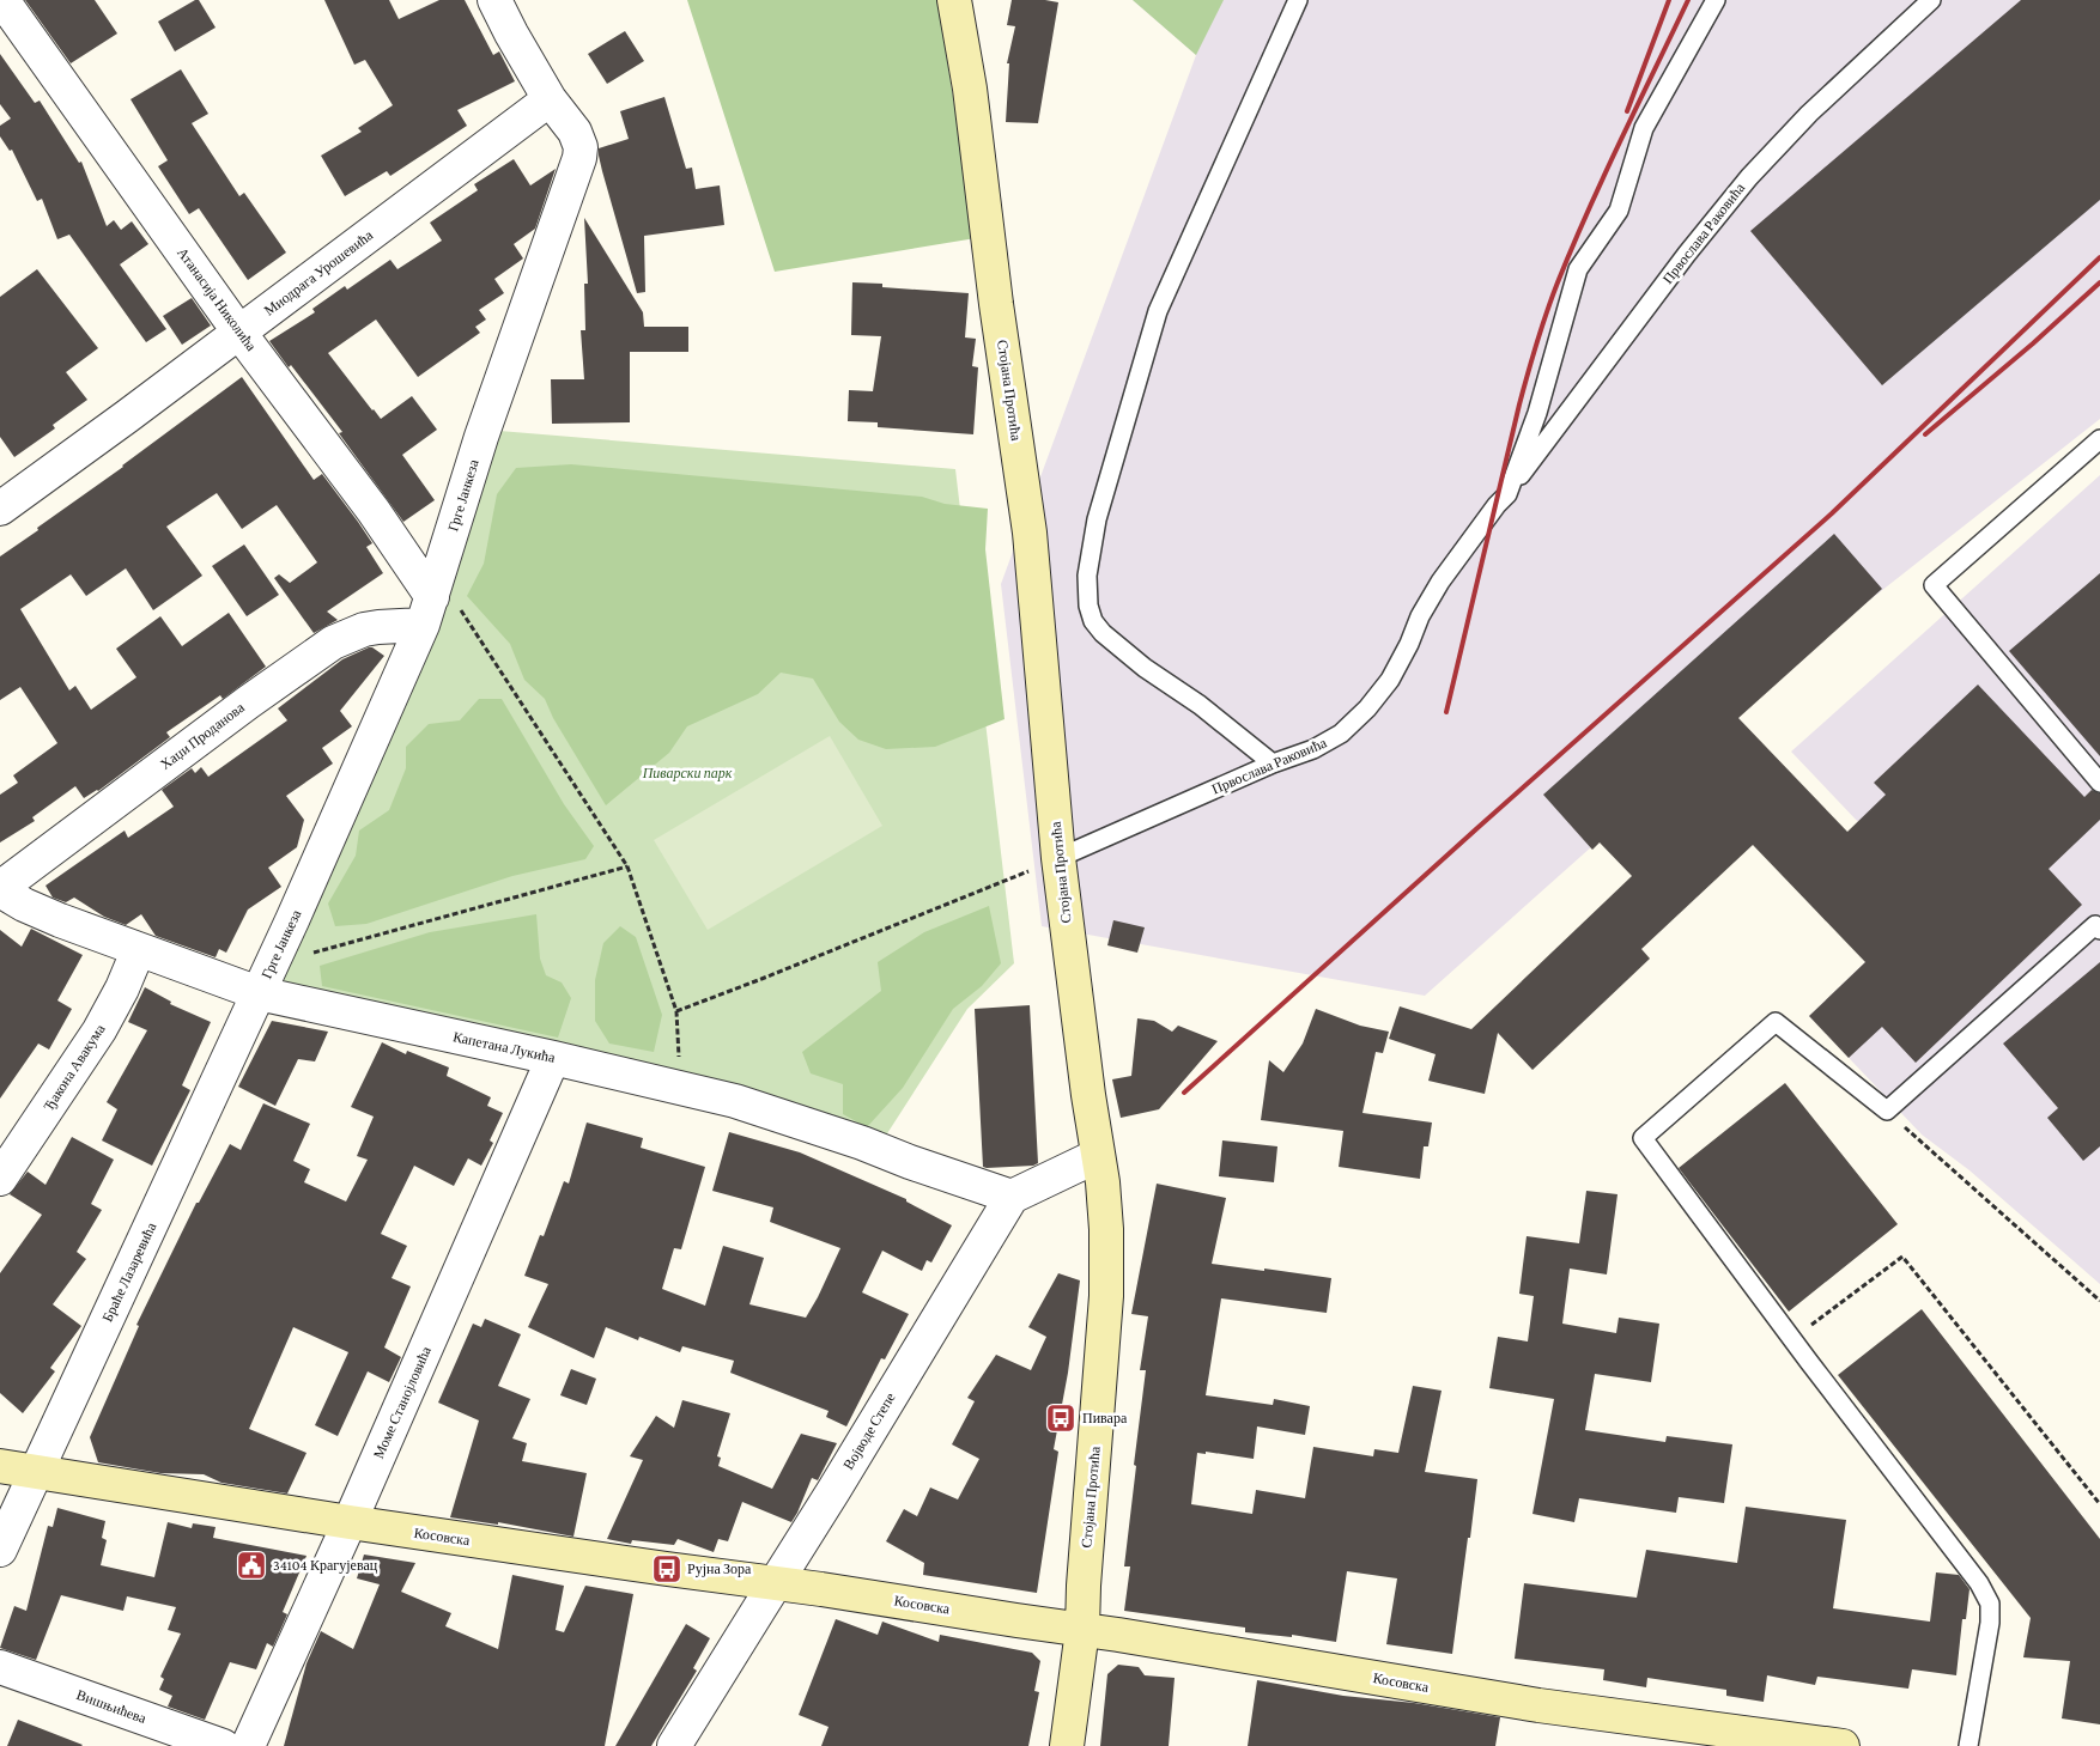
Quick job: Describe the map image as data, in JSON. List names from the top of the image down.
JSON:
{
  "streets": {
    "street": [
      "Миодрага Урошевића",
      "Атанасија Николића",
      "Стојана Протића",
      "Грге Јанкеза",
      "Хаџи Проданова",
      "Капетана Лукића",
      "Ђакона Авакума",
      "Браће Лазаревића",
      "Моме Станојловића",
      "Војводе Степе",
      "Косовска",
      "Вишњићева"
    ],
    "lane": ["Првослава Раковића"]
  },
  "crossings": [
    ["Првослава Раковића", "Стојана Протића"],
    ["Миодрага Урошевића", "Атанасија Николића"],
    ["Миодрага Урошевића", "Грге Јанкеза"],
    ["Атанасија Николића", "Грге Јанкеза"],
    ["Атанасија Николића", "Хаџи Проданова"],
    ["Стојана Протића", "Косовска"],
    ["Грге Јанкеза", "Хаџи Проданова"],
    ["Грге Јанкеза", "Капетана Лукића"],
    ["Грге Јанкеза", "Браће Лазаревића"],
    ["Хаџи Проданова", "Капетана Лукића"],
    ["Капетана Лукића", "Ђакона Авакума"],
    ["Капетана Лукића", "Браће Лазаревића"],
    ["Капетана Лукића", "Моме Станојловића"],
    ["Капетана Лукића", "Војводе Степе"],
    ["Браће Лазаревића", "Косовска"],
    ["Моме Станојловића", "Косовска"],
    ["Војводе Степе", "Косовска"]
  ],
  "parks": ["Пиварски парк"],
  "places": {
    "bus stop": ["Пивара", "Рујна Зора"],
    "public building": ["34104 Крагујевац"]
  }
}
